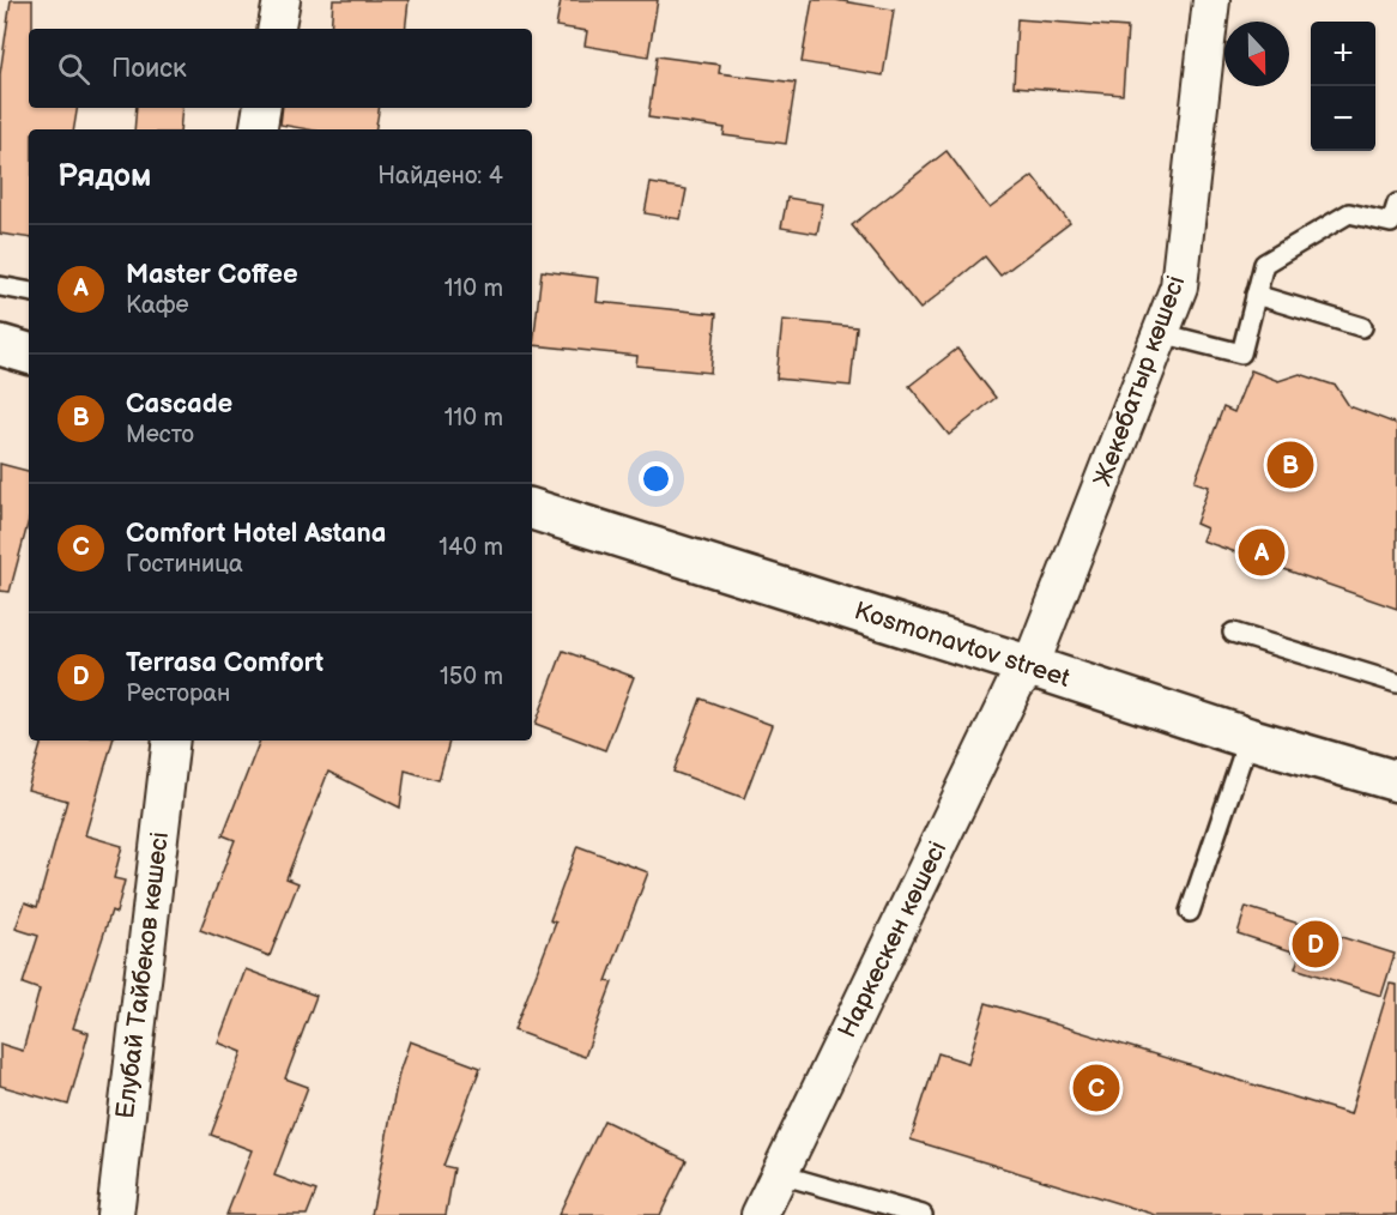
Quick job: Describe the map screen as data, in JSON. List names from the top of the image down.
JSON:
{
  "streets": {
    "street": [
      "Жекебатыр көшесі",
      "Kosmonavtov street",
      "Наркескен көшесі",
      "Елубай Тайбеков көшесі"
    ]
  },
  "crossings": [
    ["Жекебатыр көшесі", "Kosmonavtov street"],
    ["Жекебатыр көшесі", "Наркескен көшесі"],
    ["Kosmonavtov street", "Наркескен көшесі"]
  ],
  "north": "bottom",
  "page": {
    "map_buttons": ["+", "−"],
    "search": "Поиск",
    "heading": ["Рядом", "Найдено: 4"],
    "list": [
      {
        "mark": "A",
        "name": "Master Coffee",
        "note": "Кафе",
        "value": "110 m"
      },
      {
        "mark": "B",
        "name": "Cascade",
        "note": "Место",
        "value": "110 m"
      },
      {
        "mark": "C",
        "name": "Comfort Hotel Astana",
        "note": "Гостиница",
        "value": "140 m"
      },
      {
        "mark": "D",
        "name": "Terrasa Comfort",
        "note": "Ресторан",
        "value": "150 m"
      }
    ],
    "pins": [
      "B",
      "A",
      "D",
      "C"
    ]
  }
}
